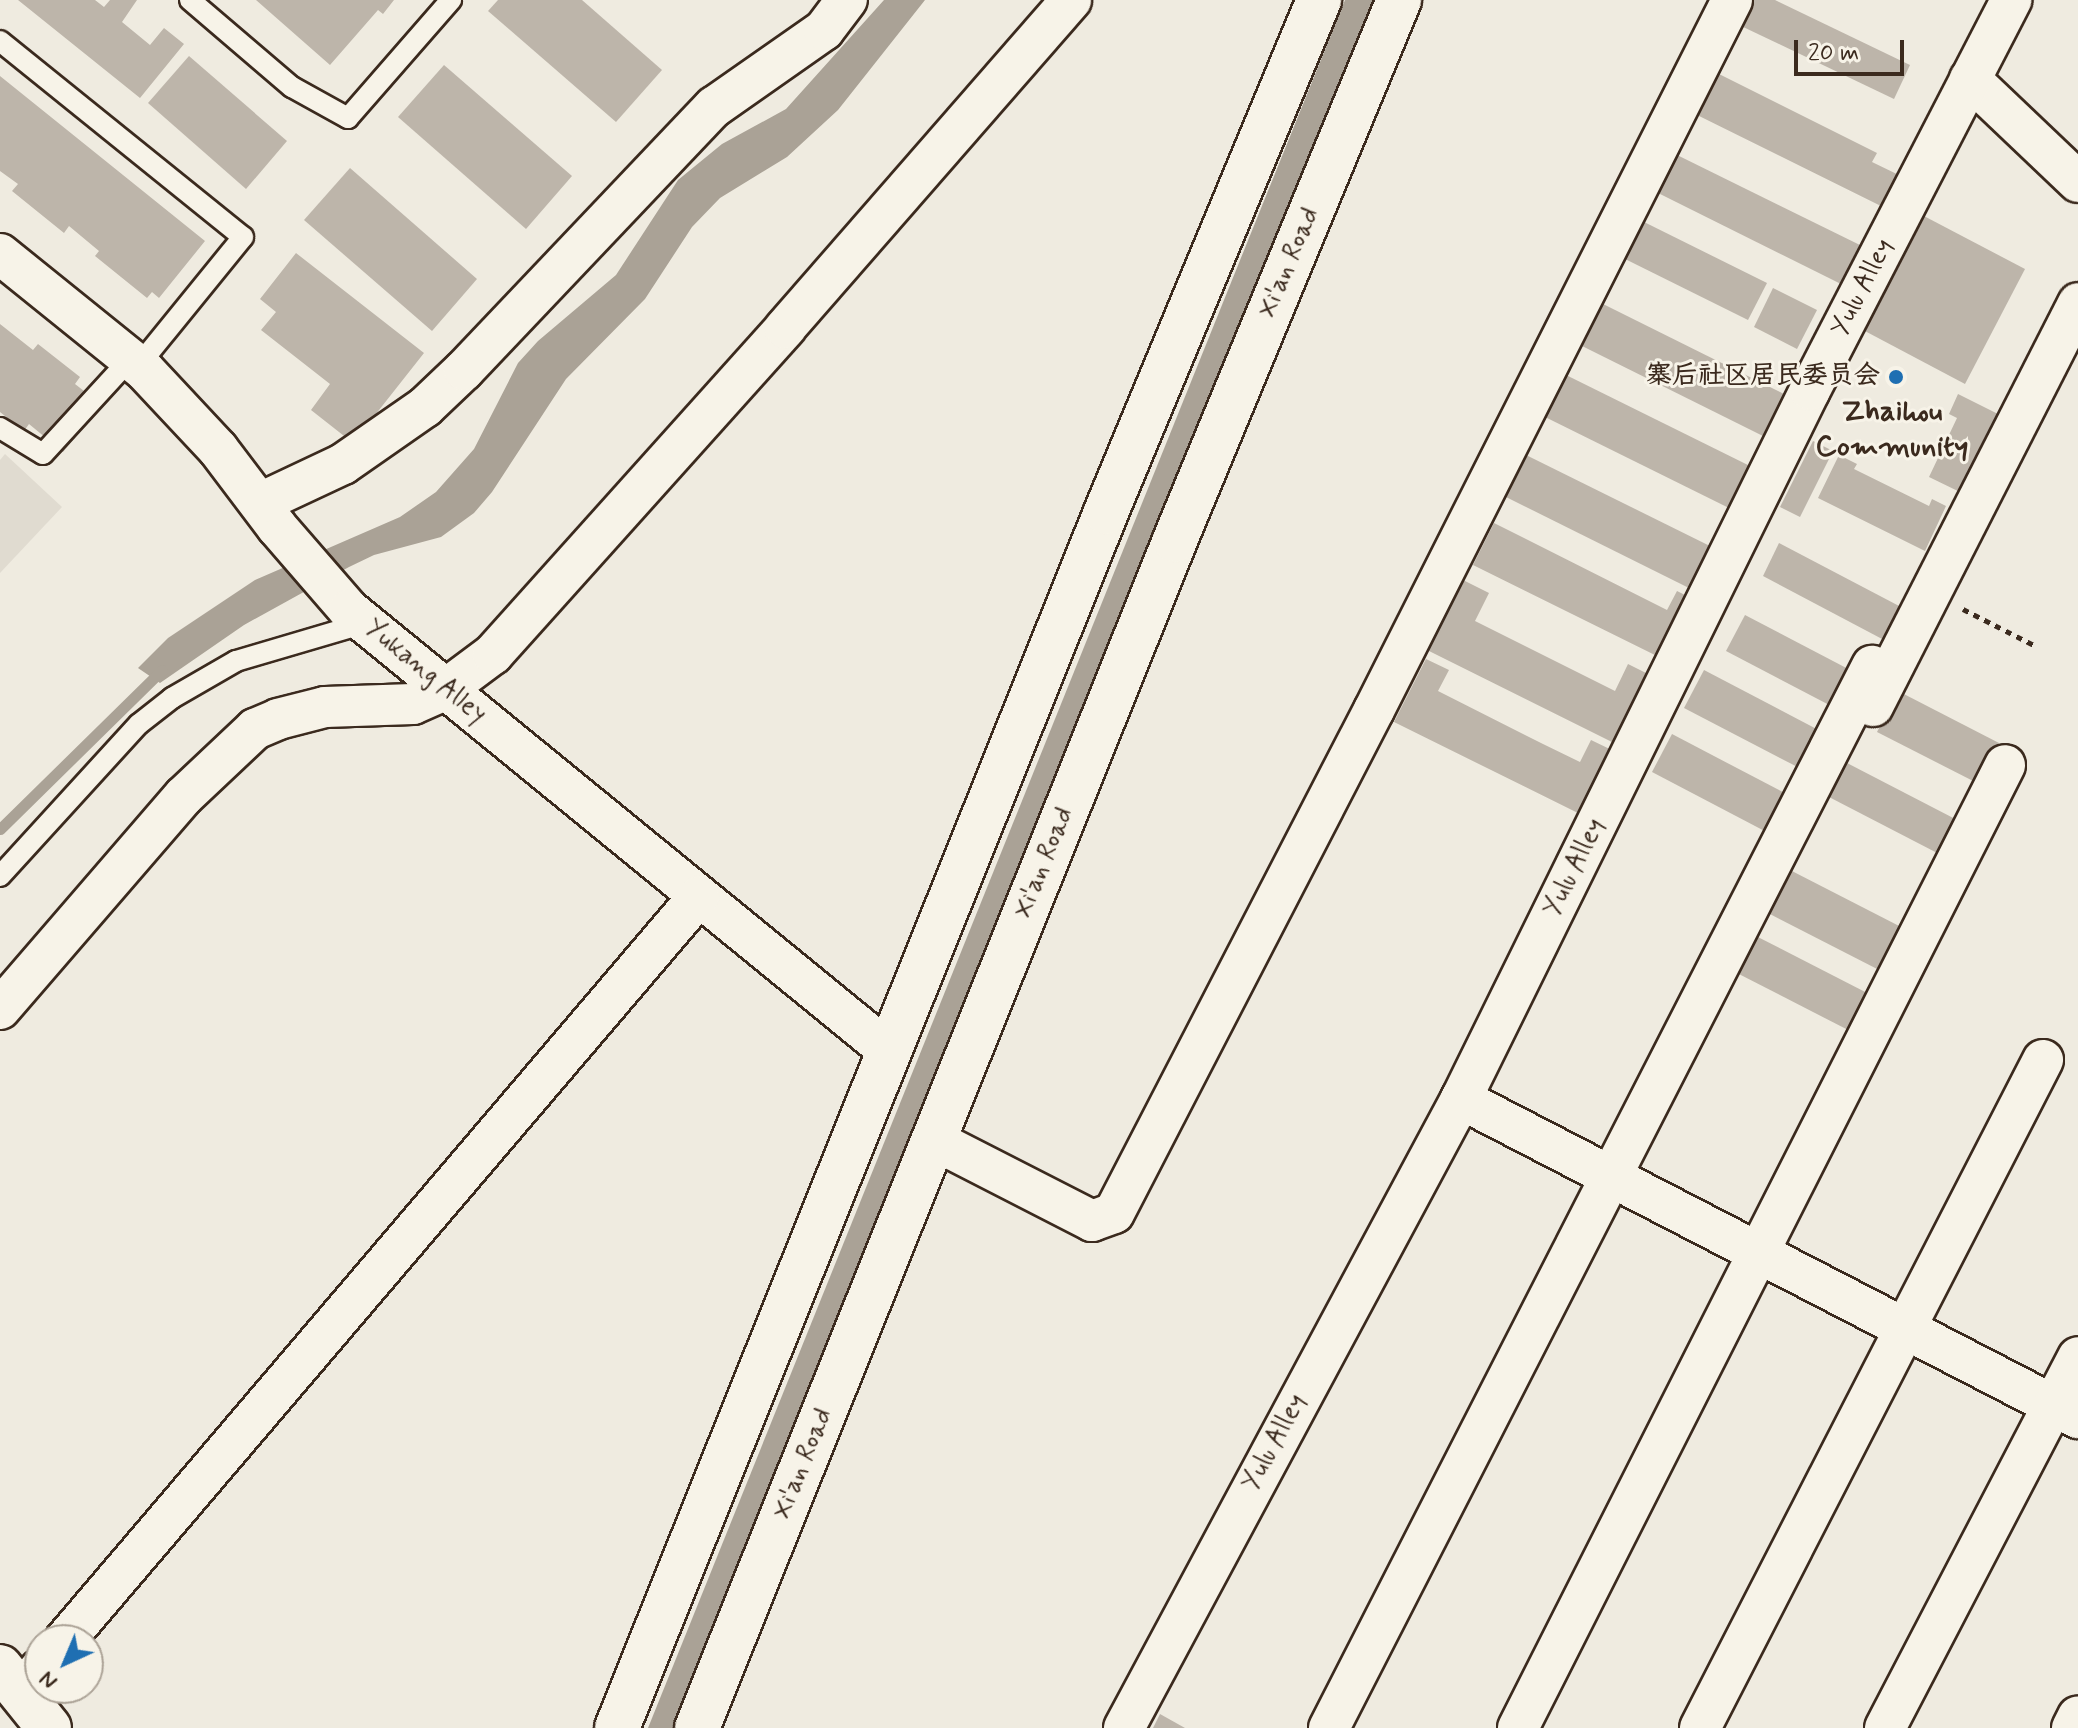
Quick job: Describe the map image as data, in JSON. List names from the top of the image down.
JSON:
{
  "streets": {
    "street": ["Xi'an Road", "Yulu Alley", "Yukang Alley"]
  },
  "districts": ["Zhaihou Community"],
  "places": ["寨后社区居民委员会"],
  "scale_bar": "20 m",
  "north": "bottom left"
}
